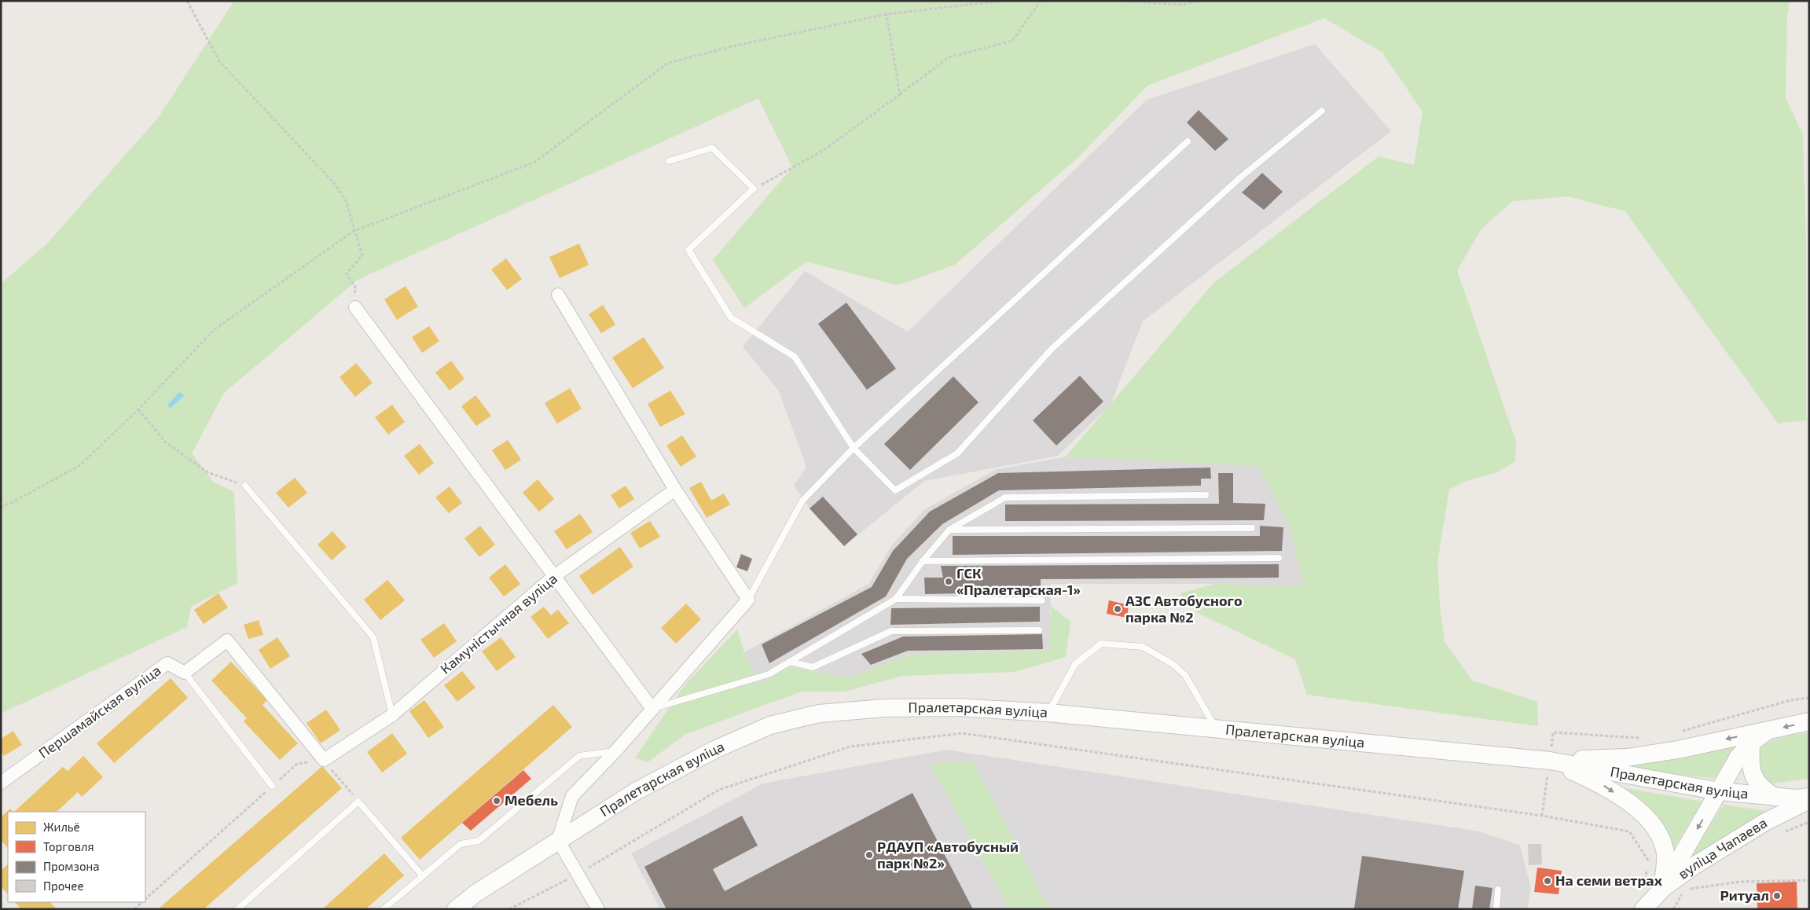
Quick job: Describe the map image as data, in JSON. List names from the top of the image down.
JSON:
{
  "streets": {
    "main road": ["Пралетарская вуліца", "вуліца Чапаева"],
    "street": ["Камуністычная вуліца", "Першамайская вуліца"]
  },
  "crossings": [
    ["Камуністычная вуліца", "Першамайская вуліца"]
  ],
  "places": [
    "ГСК «Пралетарская-1»",
    "АЗС Автобусного парка №2",
    "Мебель",
    "РДАУП «Автобусный парк №2»",
    "На семи ветрах",
    "Ритуал"
  ],
  "legend": [
    "Жильё",
    "Торговля",
    "Промзона",
    "Прочее"
  ]
}
